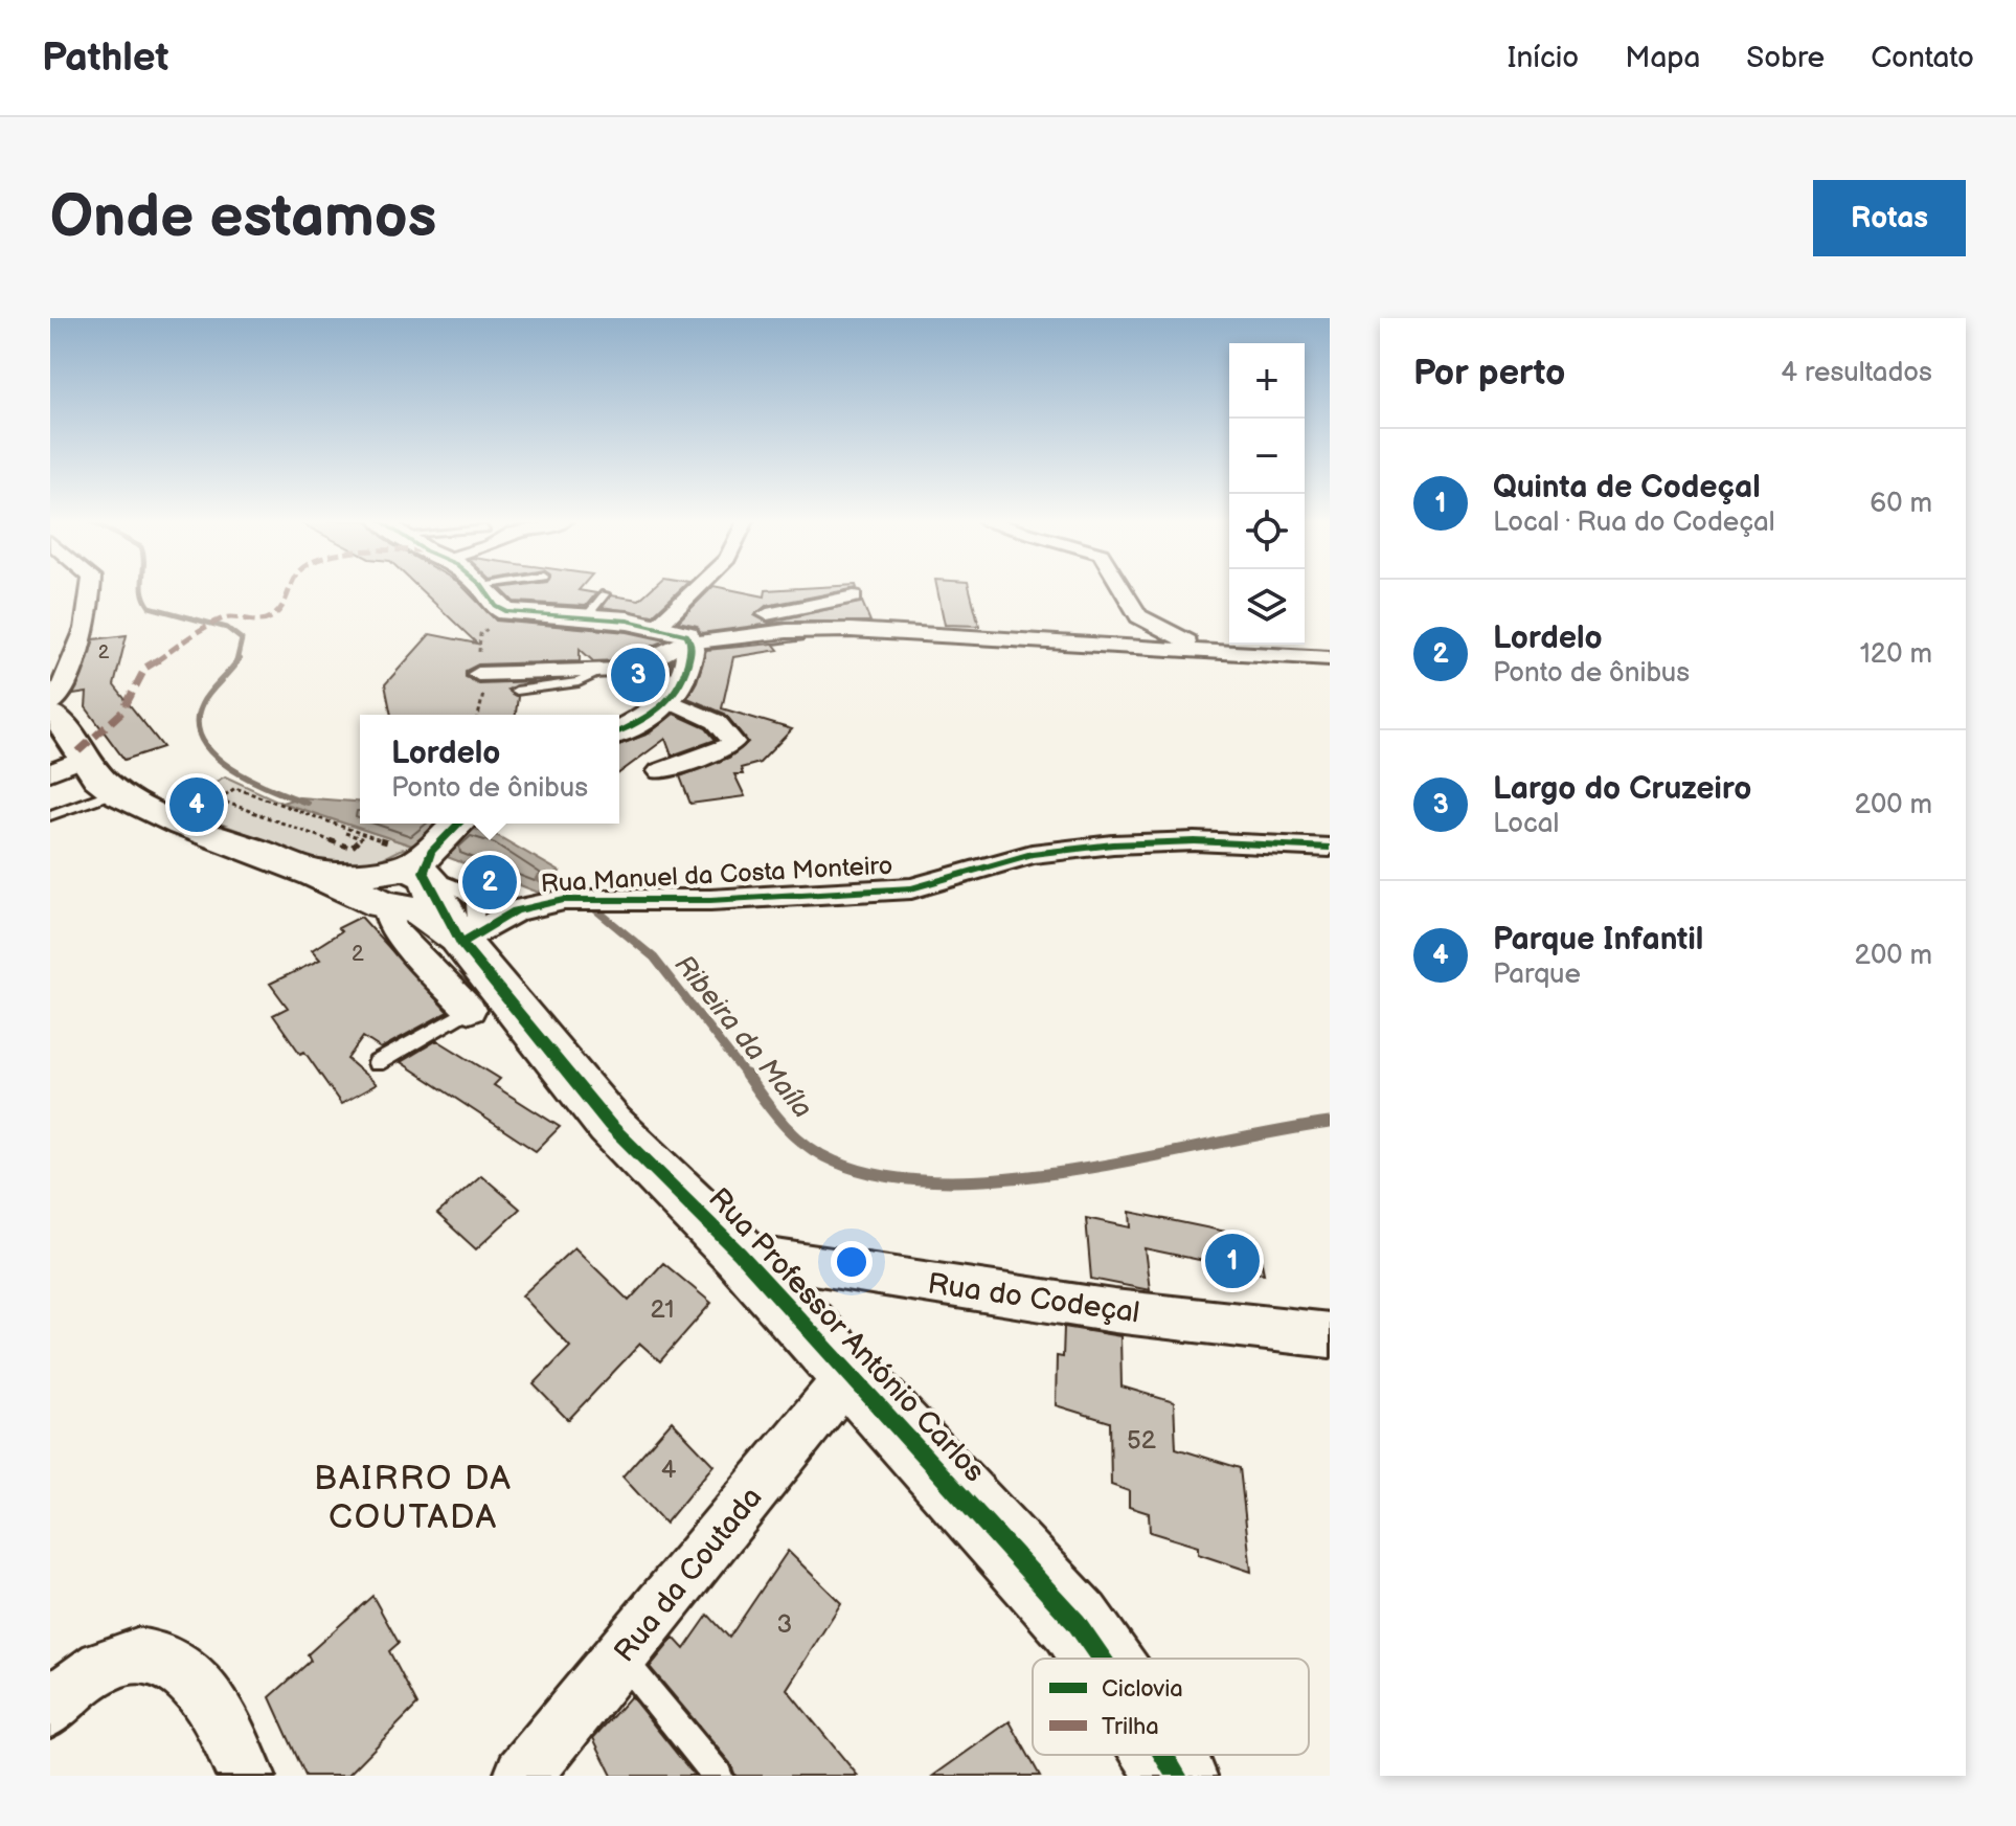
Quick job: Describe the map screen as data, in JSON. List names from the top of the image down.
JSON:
{
  "streets": {
    "main road": ["Rua Professor António Carlos"],
    "street": ["Rua Manuel da Costa Monteiro", "Rua do Codeçal", "Rua da Coutada"]
  },
  "crossings": [
    ["Rua Manuel da Costa Monteiro", "Rua Professor António Carlos"],
    ["Rua do Codeçal", "Rua Professor António Carlos"],
    ["Rua Professor António Carlos", "Rua da Coutada"]
  ],
  "districts": ["BAIRRO DA COUTADA"],
  "water": ["Ribeira da Maíla"],
  "house_numbers": [
    "2",
    "2",
    "21",
    "52",
    "4",
    "3"
  ],
  "legend": ["Ciclovia", "Trilha"],
  "page": {
    "header": "Pathlet",
    "nav": [
      "Início",
      "Mapa",
      "Sobre",
      "Contato"
    ],
    "buttons": "Rotas",
    "title": "Onde estamos",
    "heading": ["Por perto", "4 resultados"],
    "map_buttons": ["+", "−"],
    "list": [
      {
        "mark": "1",
        "name": "Quinta de Codeçal",
        "note": "Local · Rua do Codeçal",
        "value": "60 m"
      },
      {
        "mark": "2",
        "name": "Lordelo",
        "note": "Ponto de ônibus",
        "value": "120 m"
      },
      {
        "mark": "3",
        "name": "Largo do Cruzeiro",
        "note": "Local",
        "value": "200 m"
      },
      {
        "mark": "4",
        "name": "Parque Infantil",
        "note": "Parque",
        "value": "200 m"
      }
    ],
    "pins": [
      "3",
      "4",
      "2",
      "1"
    ],
    "popup": ["Lordelo", "Ponto de ônibus"]
  }
}
